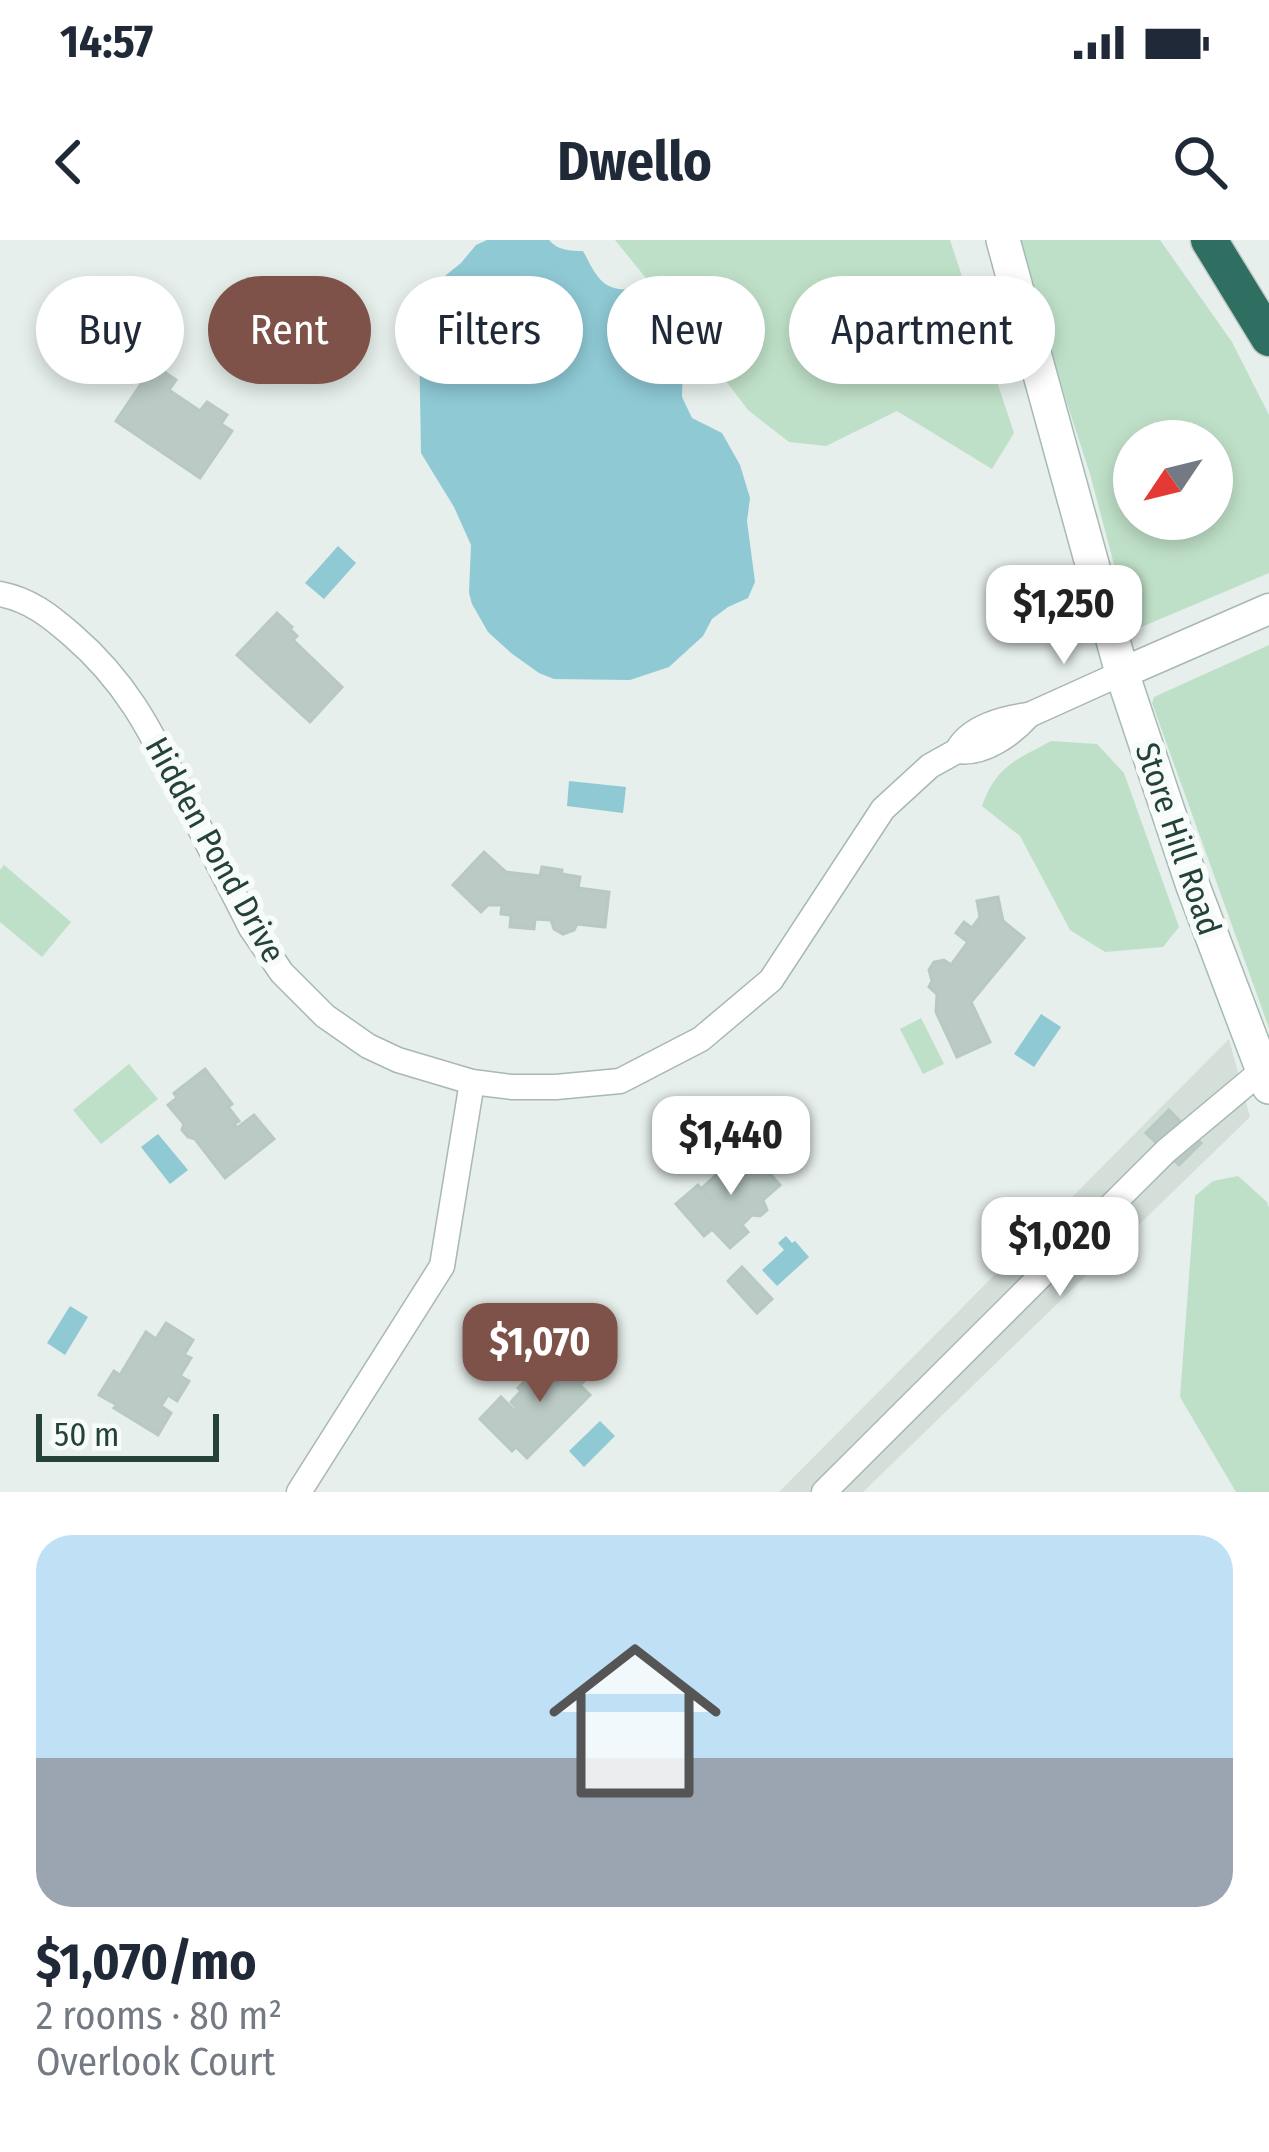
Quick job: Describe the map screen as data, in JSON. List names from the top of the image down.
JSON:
{
  "streets": {
    "main road": ["Store Hill Road"],
    "street": ["Hidden Pond Drive"]
  },
  "crossings": [
    ["Store Hill Road", "Hidden Pond Drive"]
  ],
  "scale_bar": "50 m",
  "north": "bottom left",
  "page": {
    "status": "14:57",
    "header": "Dwello",
    "chip": [
      "Buy",
      "Rent",
      "Filters",
      "New",
      "Apartment"
    ],
    "price": [
      "$1,250",
      "$1,440",
      "$1,020",
      "$1,070"
    ],
    "scale": "50 m",
    "list": [
      {
        "name": "$1,070/mo",
        "note": "2 rooms · 80 m² · Overlook Court"
      }
    ]
  }
}
